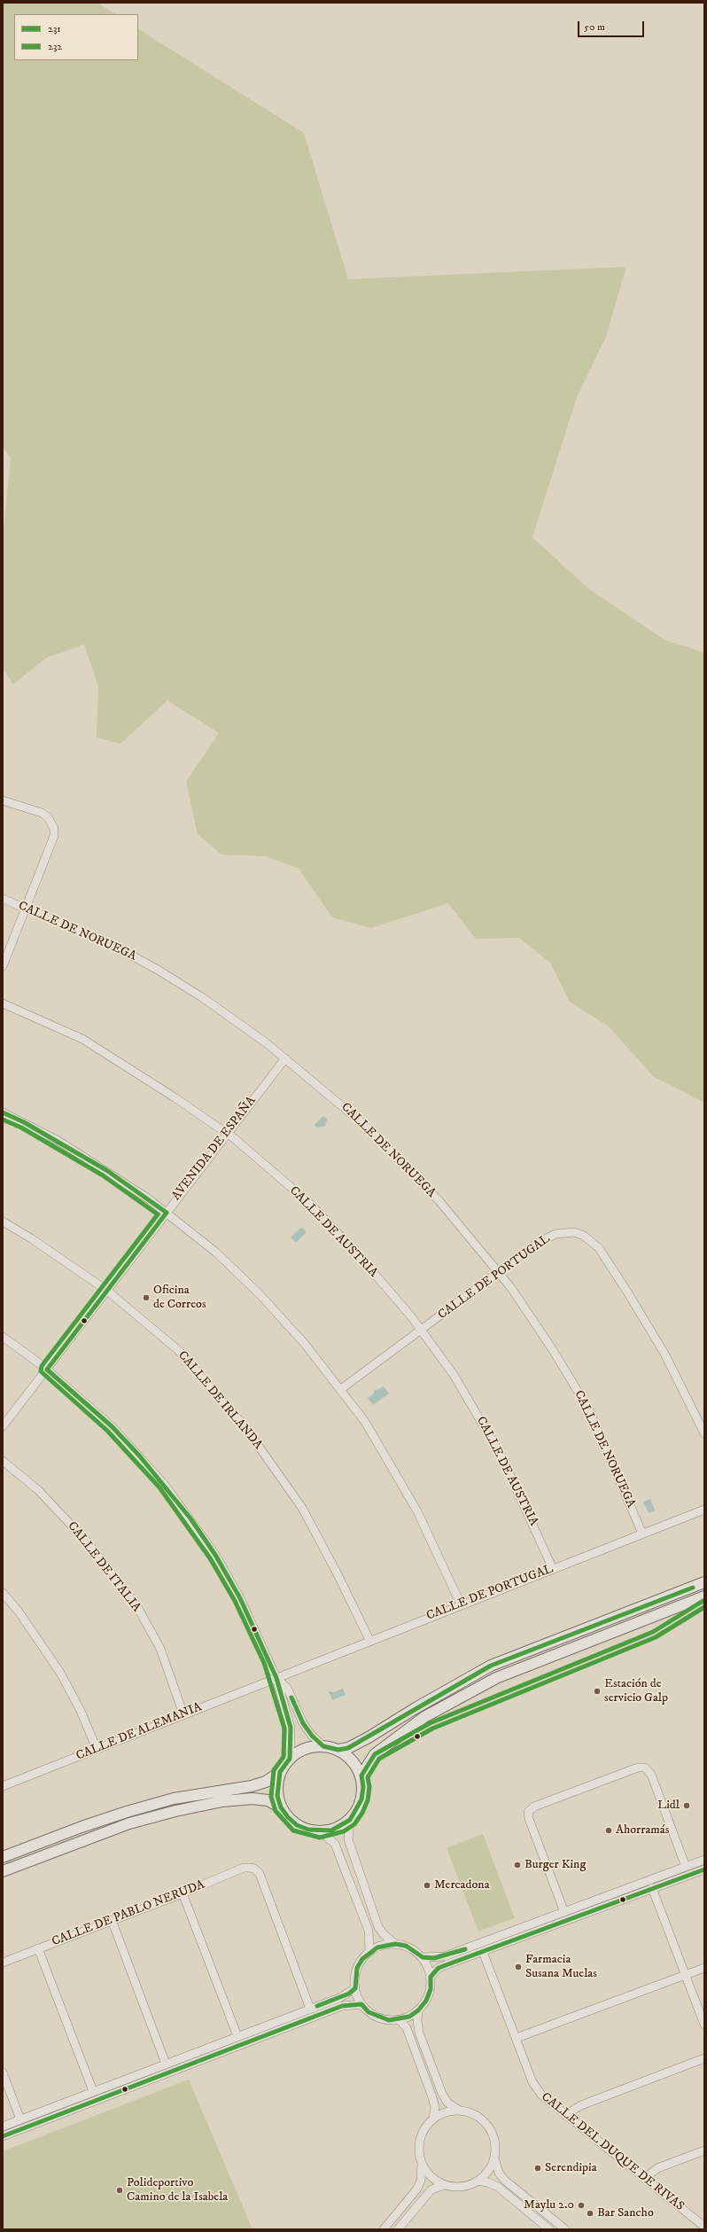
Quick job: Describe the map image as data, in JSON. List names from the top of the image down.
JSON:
{
  "streets": {
    "street": [
      "CALLE DE NORUEGA",
      "AVENIDA DE ESPAÑA",
      "CALLE DE AUSTRIA",
      "CALLE DE PORTUGAL",
      "CALLE DE IRLANDA",
      "CALLE DE ITALIA",
      "CALLE DE ALEMANIA",
      "CALLE DE PABLO NERUDA",
      "CALLE DEL DUQUE DE RIVAS"
    ]
  },
  "crossings": [
    ["CALLE DE NORUEGA", "AVENIDA DE ESPAÑA"],
    ["CALLE DE NORUEGA", "CALLE DE PORTUGAL"],
    ["AVENIDA DE ESPAÑA", "CALLE DE AUSTRIA"],
    ["AVENIDA DE ESPAÑA", "CALLE DE IRLANDA"],
    ["CALLE DE AUSTRIA", "CALLE DE PORTUGAL"],
    ["CALLE DE PORTUGAL", "CALLE DE IRLANDA"],
    ["CALLE DE PORTUGAL", "CALLE DE ALEMANIA"],
    ["CALLE DE ITALIA", "CALLE DE ALEMANIA"]
  ],
  "places": [
    "Oficina de Correos",
    "Estación de servicio Galp",
    "Lidl",
    "Ahorramás",
    "Burger King",
    "Mercadona",
    "Farmacia Susana Muelas",
    "Serendipia",
    "Polideportivo Camino de la Isabela",
    "Maylu 2.0",
    "Bar Sancho"
  ],
  "lines": ["transit line 231", "transit line 232"],
  "legend": ["231", "232"],
  "scale_bar": "50 m"
}
